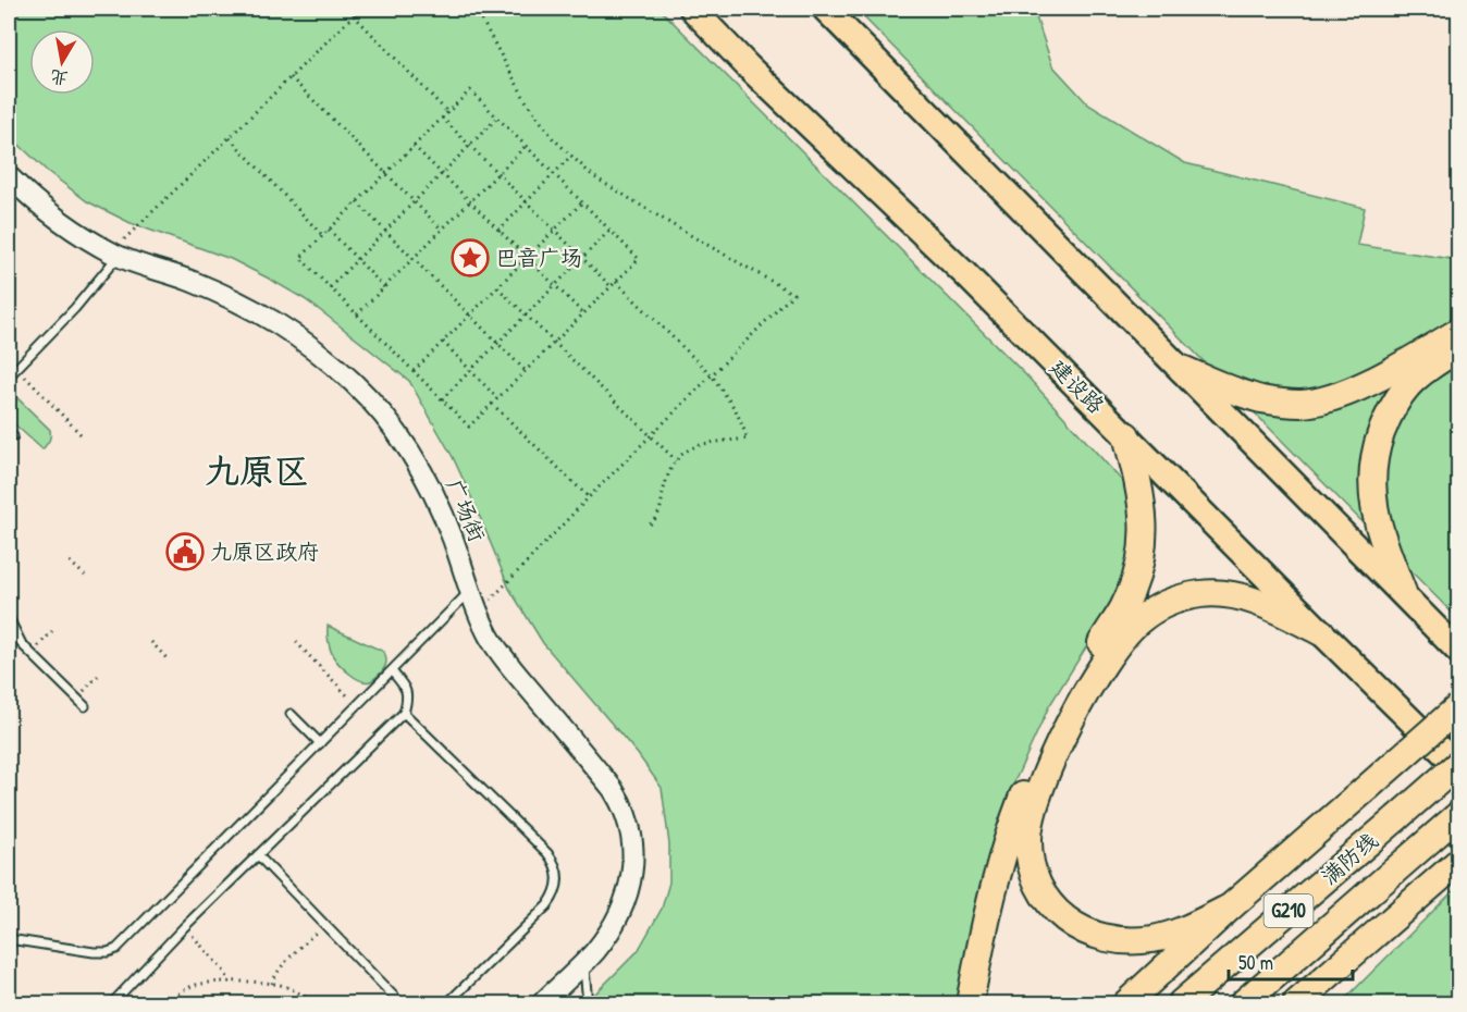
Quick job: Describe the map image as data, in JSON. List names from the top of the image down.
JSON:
{
  "streets": {
    "highway": ["满防线", "G210"],
    "main road": ["建设路"],
    "street": ["广场街"]
  },
  "crossings": [
    ["建设路", "满防线"]
  ],
  "districts": ["九原区"],
  "places": {
    "place": ["巴音广场"],
    "public building": ["九原区政府"]
  },
  "scale_bar": "50 m",
  "north": "bottom"
}
